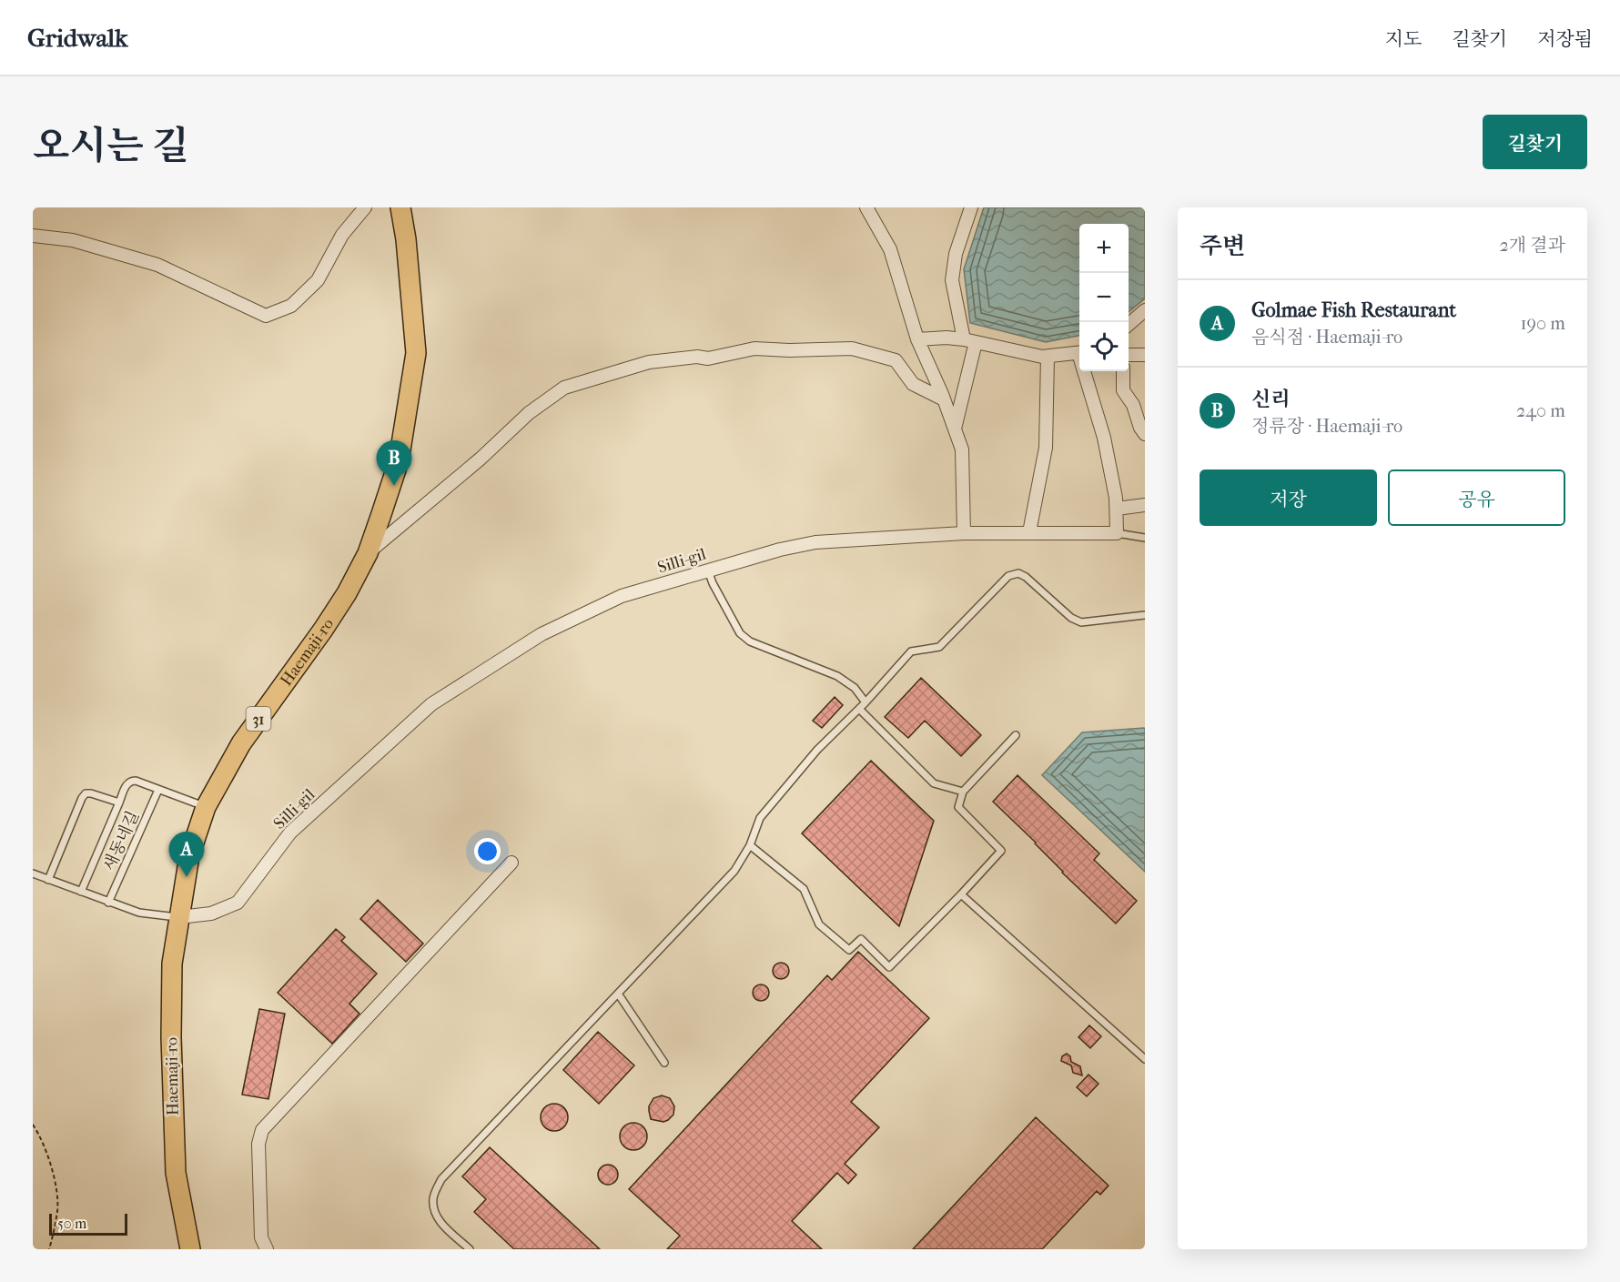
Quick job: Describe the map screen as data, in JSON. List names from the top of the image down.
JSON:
{
  "streets": {
    "main road": ["Haemaji-ro", "31"],
    "street": ["Silli-gil"],
    "lane": ["새동네길"]
  },
  "crossings": [
    ["Silli-gil", "Haemaji-ro"],
    ["Haemaji-ro", "새동네길"]
  ],
  "scale_bar": "50 m",
  "page": {
    "header": "Gridwalk",
    "nav": ["지도", "길찾기", "저장됨"],
    "title": "오시는 길",
    "buttons": [
      "길찾기",
      ["저장", "공유"]
    ],
    "heading": ["주변", "2개 결과"],
    "map_buttons": ["+", "−"],
    "list": [
      {
        "mark": "A",
        "name": "Golmae Fish Restaurant",
        "note": "음식점 · Haemaji-ro",
        "value": "190 m"
      },
      {
        "mark": "B",
        "name": "신리",
        "note": "정류장 · Haemaji-ro",
        "value": "240 m"
      }
    ],
    "pins": ["B", "A"],
    "scale": "50 m"
  }
}
